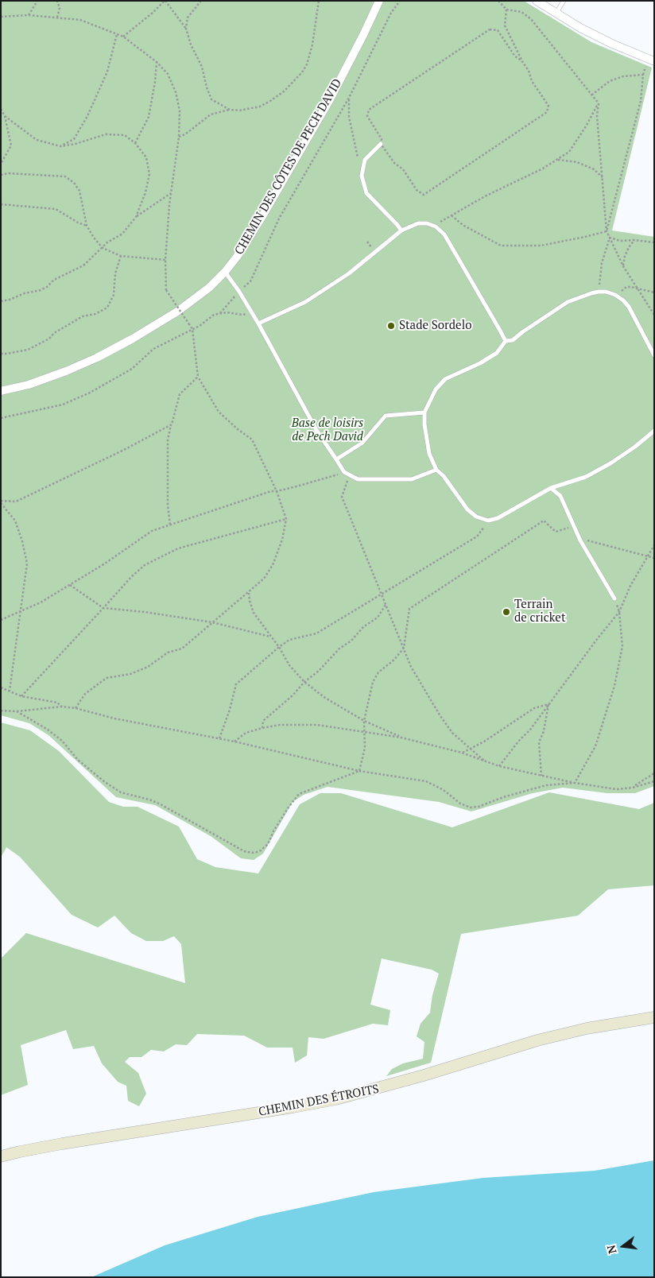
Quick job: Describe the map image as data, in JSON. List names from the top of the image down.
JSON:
{
  "streets": {
    "main road": ["CHEMIN DES ÉTROITS"],
    "street": ["CHEMIN DES CÔTES DE PECH DAVID"]
  },
  "parks": ["Base de loisirs de Pech David"],
  "places": ["Stade Sordelo", "Terrain de cricket"],
  "north": "left"
}
